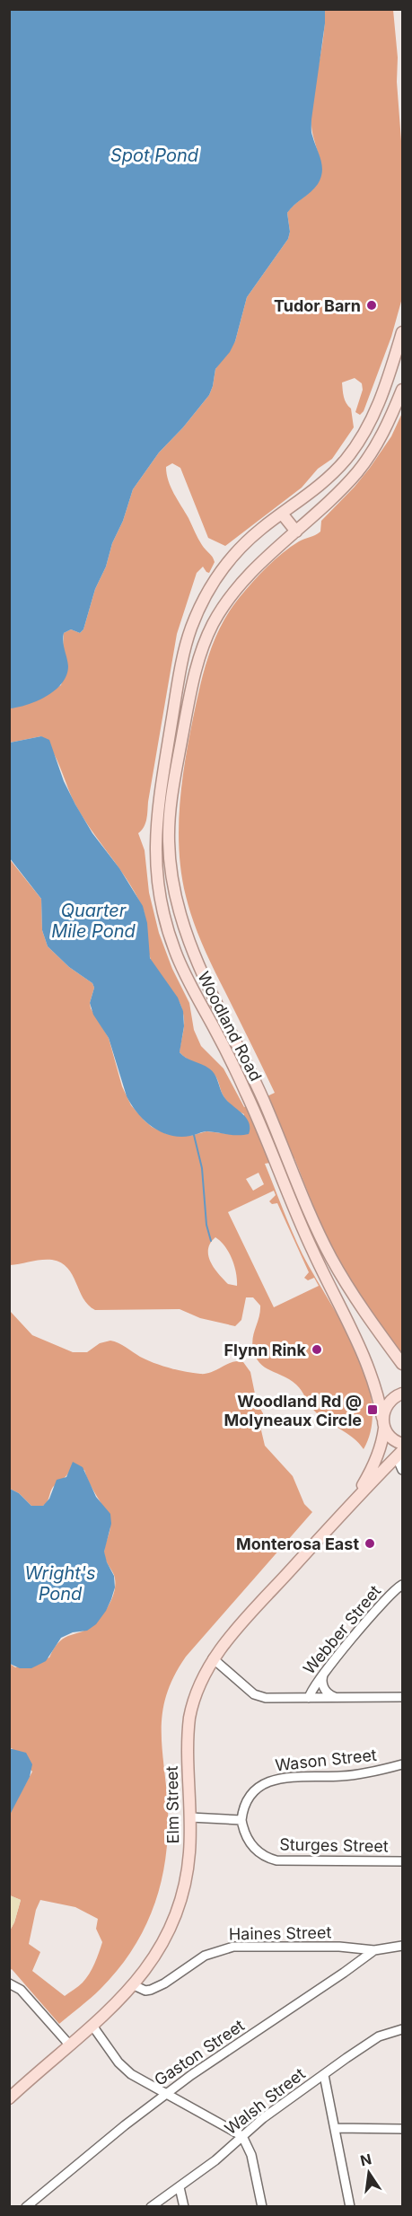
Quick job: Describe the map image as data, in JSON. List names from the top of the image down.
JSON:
{
  "streets": {
    "main road": ["Woodland Road", "Elm Street"],
    "street": [
      "Webber Street",
      "Wason Street",
      "Sturges Street",
      "Haines Street",
      "Gaston Street",
      "Walsh Street"
    ]
  },
  "crossings": [
    ["Woodland Road", "Elm Street"],
    ["Wason Street", "Sturges Street"],
    ["Elm Street", "Haines Street"],
    ["Haines Street", "Gaston Street"]
  ],
  "water": ["Spot Pond", "Quarter Mile Pond", "Wright's Pond"],
  "places": {
    "other": ["Tudor Barn", "Flynn Rink", "Monterosa East"],
    "transit": ["Woodland Rd @ Molyneaux Circle"]
  },
  "north": "top"
}
